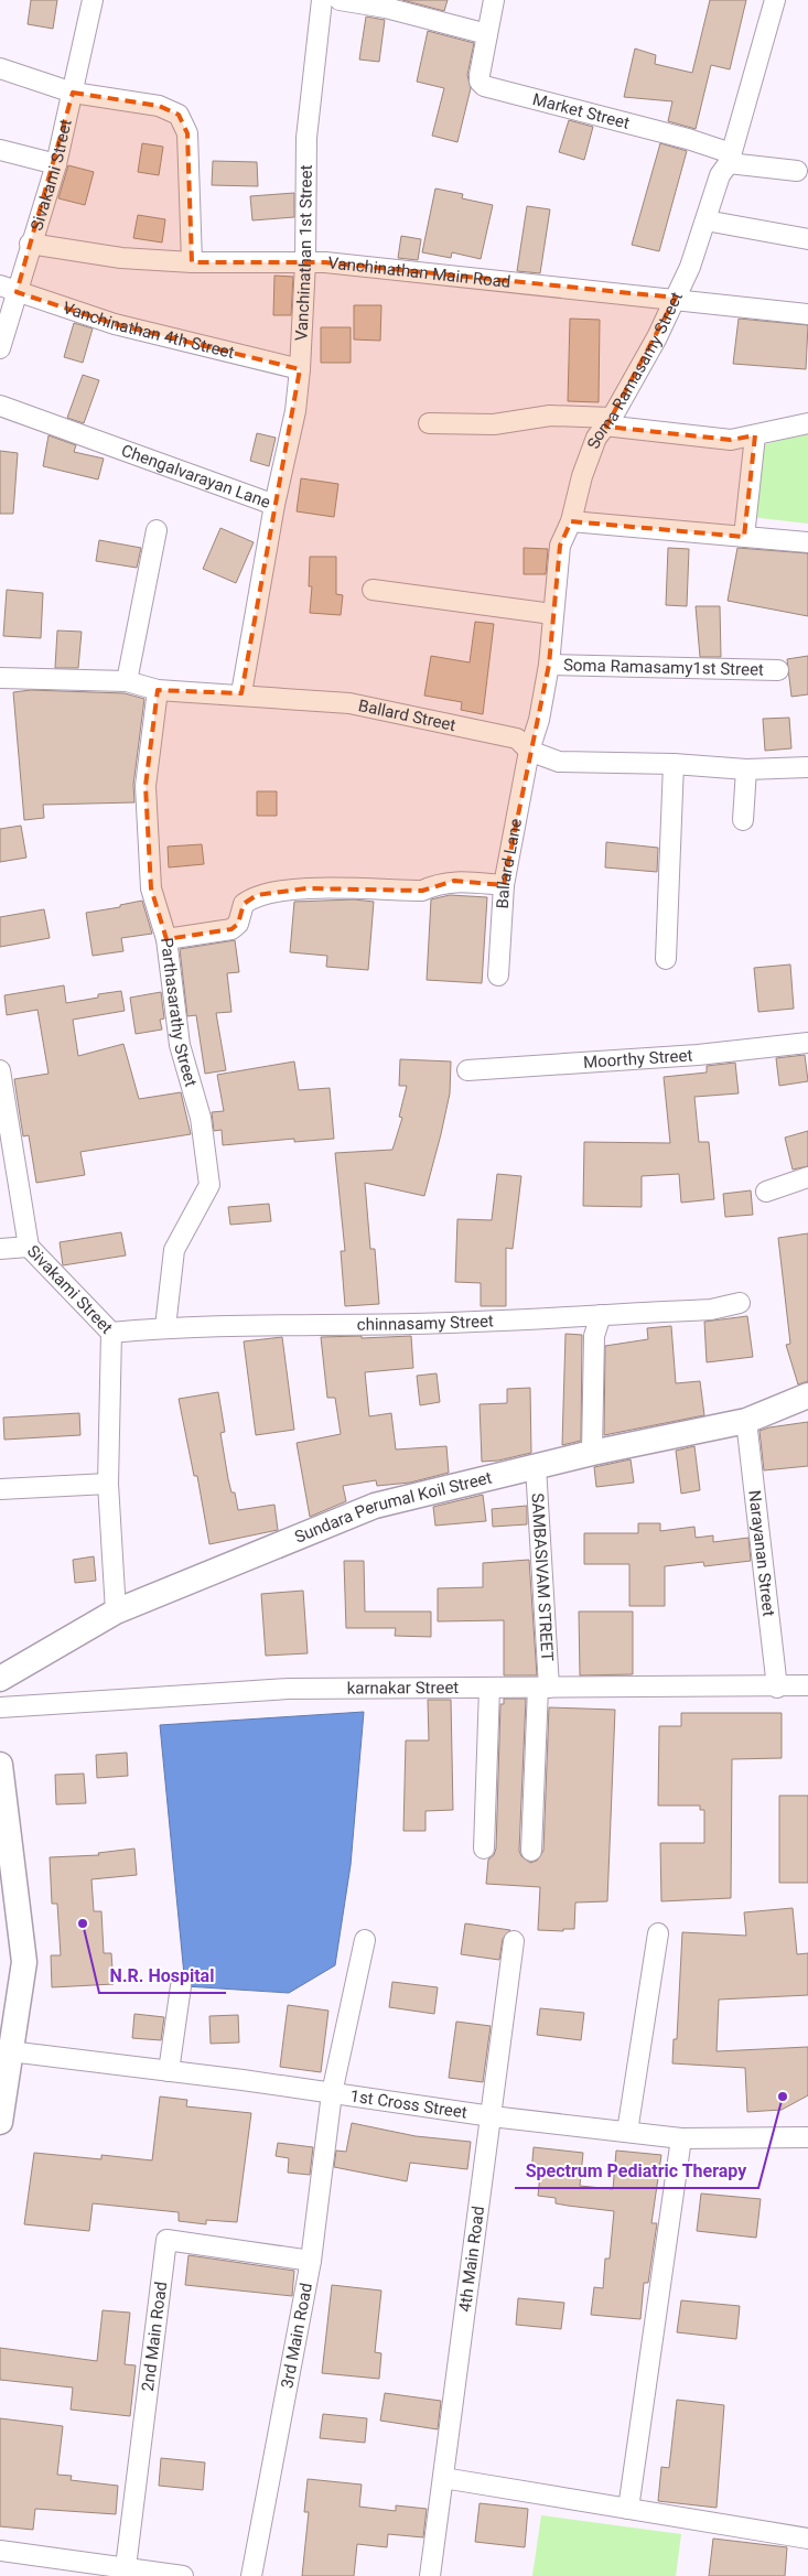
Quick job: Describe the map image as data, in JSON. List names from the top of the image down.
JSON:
{
  "streets": {
    "street": [
      "Market Street",
      "Sivakami Street",
      "Vanchinathan 1st Street",
      "Vanchinathan Main Road",
      "Vanchinathan 4th Street",
      "Soma Ramasamy Street",
      "Chengalvarayan Lane",
      "Soma Ramasamy1st Street",
      "Ballard Street",
      "Ballard Lane",
      "Parthasarathy Street",
      "Moorthy Street",
      "chinnasamy Street",
      "Sundara Perumal Koil Street",
      "Narayanan Street",
      "SAMBASIVAM STREET",
      "karnakar Street",
      "1st Cross Street",
      "4th Main Road",
      "3rd Main Road",
      "2nd Main Road"
    ]
  },
  "crossings": [
    ["Market Street", "Soma Ramasamy Street"],
    ["Sivakami Street", "Vanchinathan Main Road"],
    ["Sivakami Street", "Vanchinathan 4th Street"],
    ["Sivakami Street", "chinnasamy Street"],
    ["Sivakami Street", "Sundara Perumal Koil Street"],
    ["Vanchinathan 1st Street", "Vanchinathan Main Road"],
    ["Vanchinathan 1st Street", "Vanchinathan 4th Street"],
    ["Vanchinathan 1st Street", "Chengalvarayan Lane"],
    ["Vanchinathan Main Road", "Soma Ramasamy Street"],
    ["Soma Ramasamy Street", "Soma Ramasamy1st Street"],
    ["Soma Ramasamy Street", "Ballard Street"],
    ["Soma Ramasamy Street", "Ballard Lane"],
    ["Chengalvarayan Lane", "Ballard Street"],
    ["Ballard Street", "Ballard Lane"],
    ["Ballard Street", "Parthasarathy Street"],
    ["Parthasarathy Street", "chinnasamy Street"],
    ["Sundara Perumal Koil Street", "Narayanan Street"],
    ["Sundara Perumal Koil Street", "SAMBASIVAM STREET"],
    ["Narayanan Street", "karnakar Street"],
    ["SAMBASIVAM STREET", "karnakar Street"],
    ["1st Cross Street", "4th Main Road"],
    ["1st Cross Street", "3rd Main Road"],
    ["3rd Main Road", "2nd Main Road"]
  ],
  "places": ["N.R. Hospital", "Spectrum Pediatric Therapy"]
}
